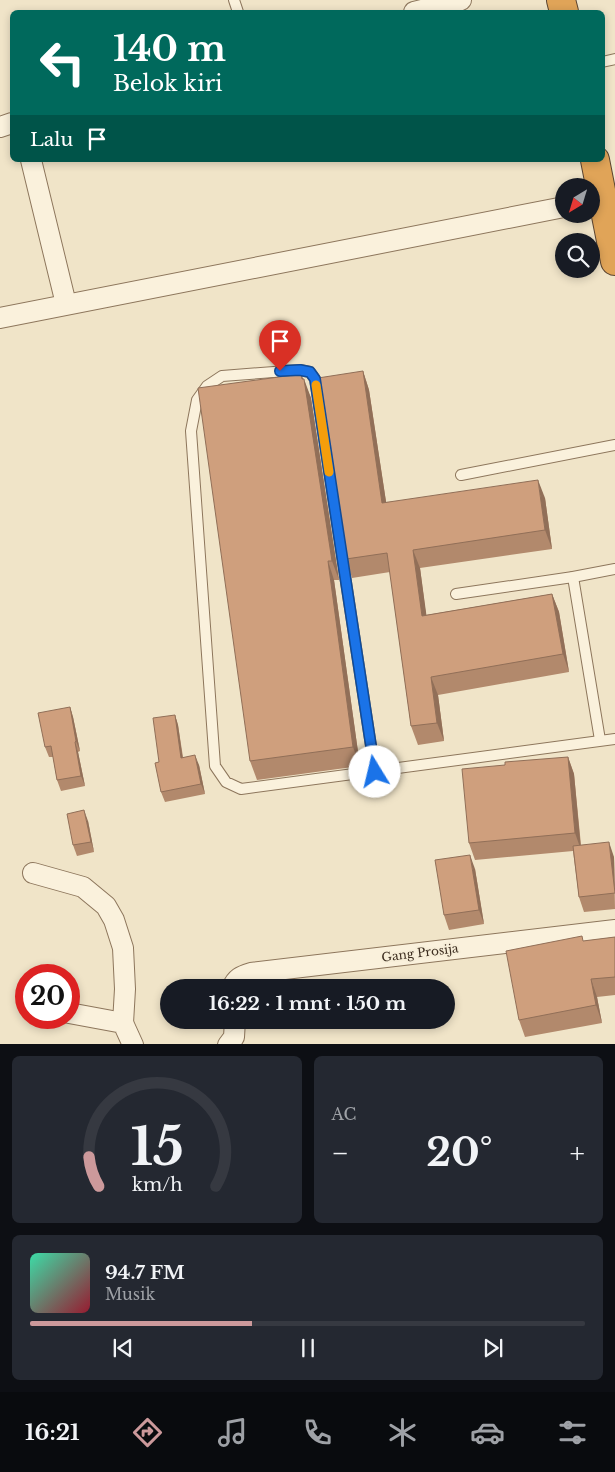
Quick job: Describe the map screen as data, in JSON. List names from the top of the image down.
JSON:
{
  "streets": {
    "street": ["Gang Prosija"]
  },
  "north": "bottom left",
  "page": {
    "turn": ["140 m", "Belok kiri"],
    "then": "Lalu",
    "limit": "20",
    "trip": "16:22 · 1 mnt · 150 m",
    "tile": "AC",
    "heat": ["−", "20°", "+"],
    "song": ["94.7 FM", "Musik"],
    "tabs": "16:21",
    "gauge": ["15", "km/h"]
  }
}
